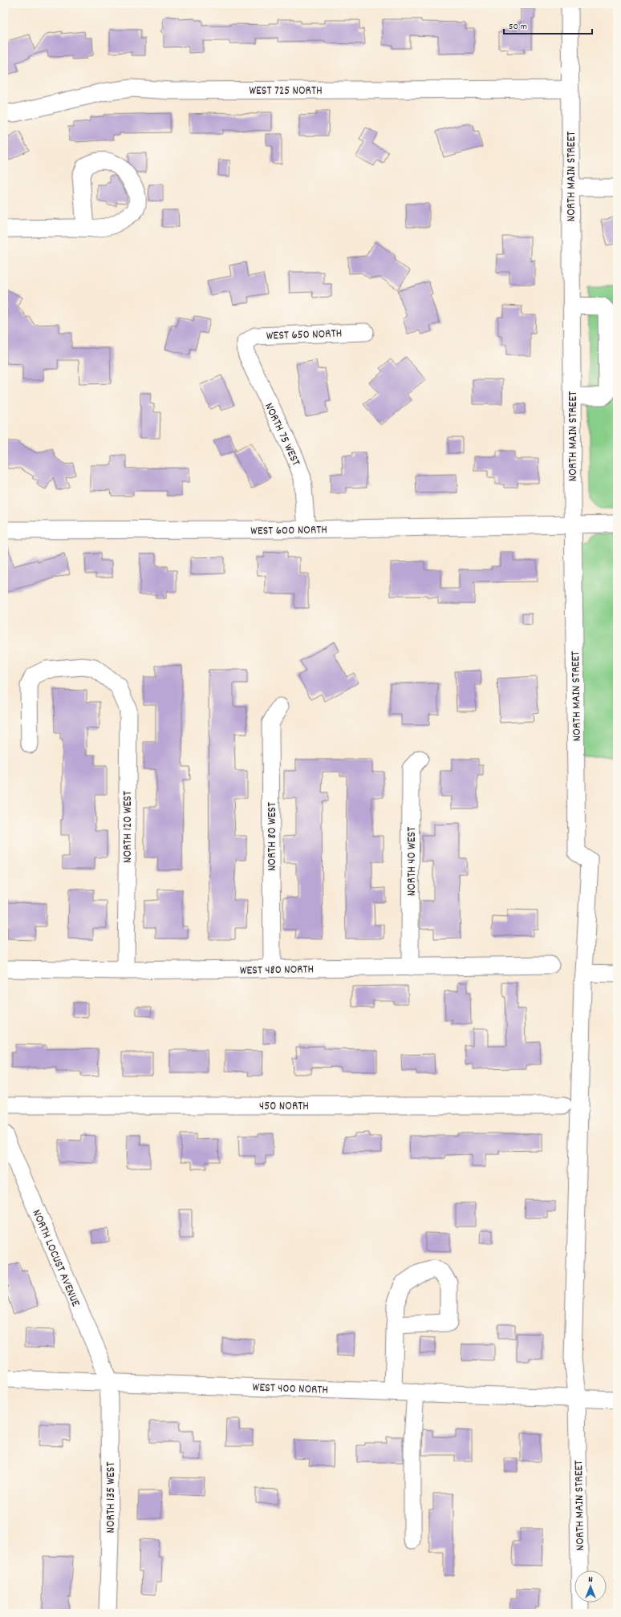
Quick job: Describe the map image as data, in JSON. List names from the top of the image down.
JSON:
{
  "streets": {
    "street": [
      "WEST 725 NORTH",
      "NORTH MAIN STREET",
      "WEST 650 NORTH",
      "NORTH 75 WEST",
      "WEST 600 NORTH",
      "NORTH 120 WEST",
      "NORTH 80 WEST",
      "NORTH 40 WEST",
      "WEST 480 NORTH",
      "450 NORTH",
      "NORTH LOCUST AVENUE",
      "WEST 400 NORTH",
      "NORTH 135 WEST"
    ]
  },
  "crossings": [
    ["WEST 725 NORTH", "NORTH MAIN STREET"],
    ["NORTH MAIN STREET", "WEST 600 NORTH"],
    ["NORTH MAIN STREET", "WEST 400 NORTH"],
    ["WEST 650 NORTH", "NORTH 75 WEST"],
    ["NORTH 75 WEST", "WEST 600 NORTH"],
    ["NORTH 120 WEST", "WEST 480 NORTH"],
    ["NORTH 80 WEST", "WEST 480 NORTH"],
    ["NORTH 40 WEST", "WEST 480 NORTH"],
    ["NORTH LOCUST AVENUE", "WEST 400 NORTH"],
    ["NORTH LOCUST AVENUE", "NORTH 135 WEST"],
    ["WEST 400 NORTH", "NORTH 135 WEST"]
  ],
  "scale_bar": "50 m",
  "north": "top"
}
